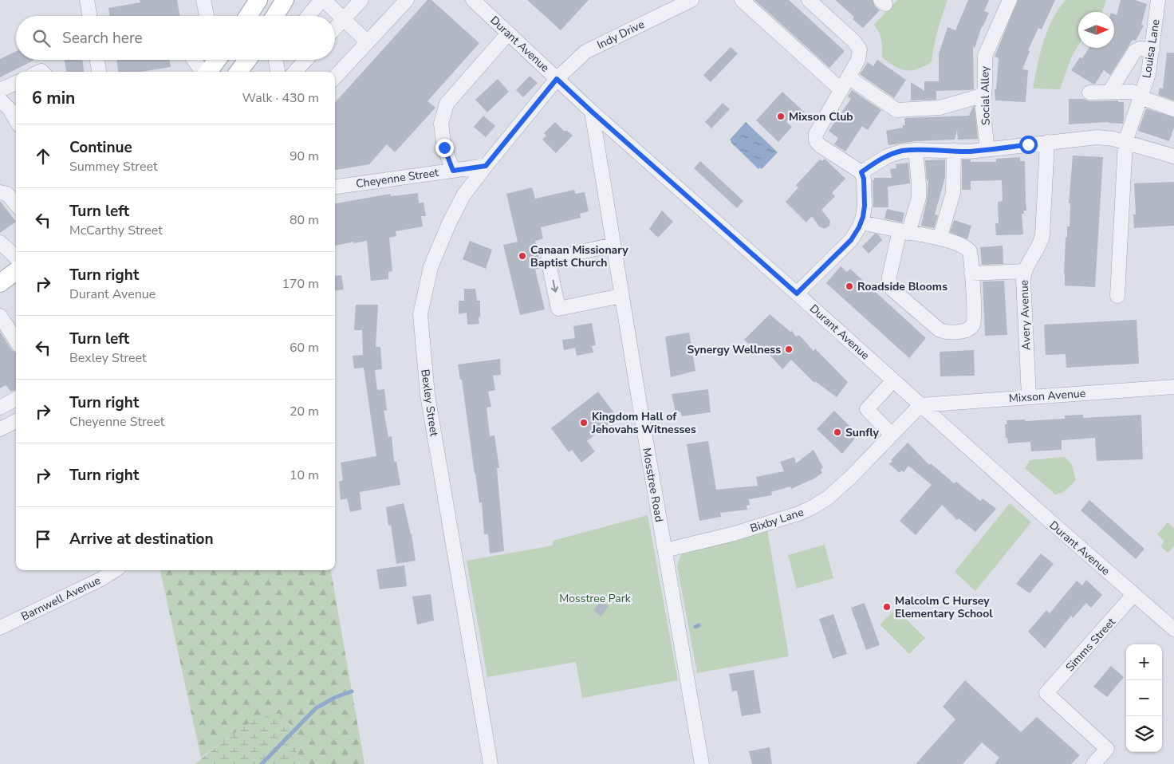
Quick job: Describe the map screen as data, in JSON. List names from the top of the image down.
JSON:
{
  "streets": {
    "street": [
      "Indy Drive",
      "Durant Avenue",
      "Louisa Lane",
      "Social Alley",
      "Cheyenne Street",
      "Avery Avenue",
      "Mixson Avenue",
      "Bexley Street",
      "Mosstree Road",
      "Bixby Lane",
      "Barnwell Avenue",
      "Simms Street"
    ]
  },
  "crossings": [
    ["Indy Drive", "Durant Avenue"],
    ["Indy Drive", "Bexley Street"],
    ["Durant Avenue", "Mixson Avenue"],
    ["Durant Avenue", "Bexley Street"],
    ["Durant Avenue", "Mosstree Road"],
    ["Durant Avenue", "Bixby Lane"],
    ["Durant Avenue", "Simms Street"],
    ["Cheyenne Street", "Bexley Street"],
    ["Avery Avenue", "Mixson Avenue"],
    ["Mixson Avenue", "Bixby Lane"],
    ["Mosstree Road", "Bixby Lane"]
  ],
  "parks": ["Mosstree Park"],
  "places": [
    "Mixson Club",
    "Canaan Missionary Baptist Church",
    "Roadside Blooms",
    "Synergy Wellness",
    "Kingdom Hall of Jehovahs Witnesses",
    "Sunfly",
    "Malcolm C Hursey Elementary School"
  ],
  "north": "right",
  "page": {
    "search": "Search here",
    "heading": ["6 min", "Walk · 430 m"],
    "list": [
      ["Continue", "Summey Street", "90 m"],
      ["Turn left", "McCarthy Street", "80 m"],
      ["Turn right", "Durant Avenue", "170 m"],
      ["Turn left", "Bexley Street", "60 m"],
      ["Turn right", "Cheyenne Street", "20 m"],
      ["Turn right", "10 m"],
      "Arrive at destination"
    ],
    "map_buttons": ["+", "−"]
  }
}
